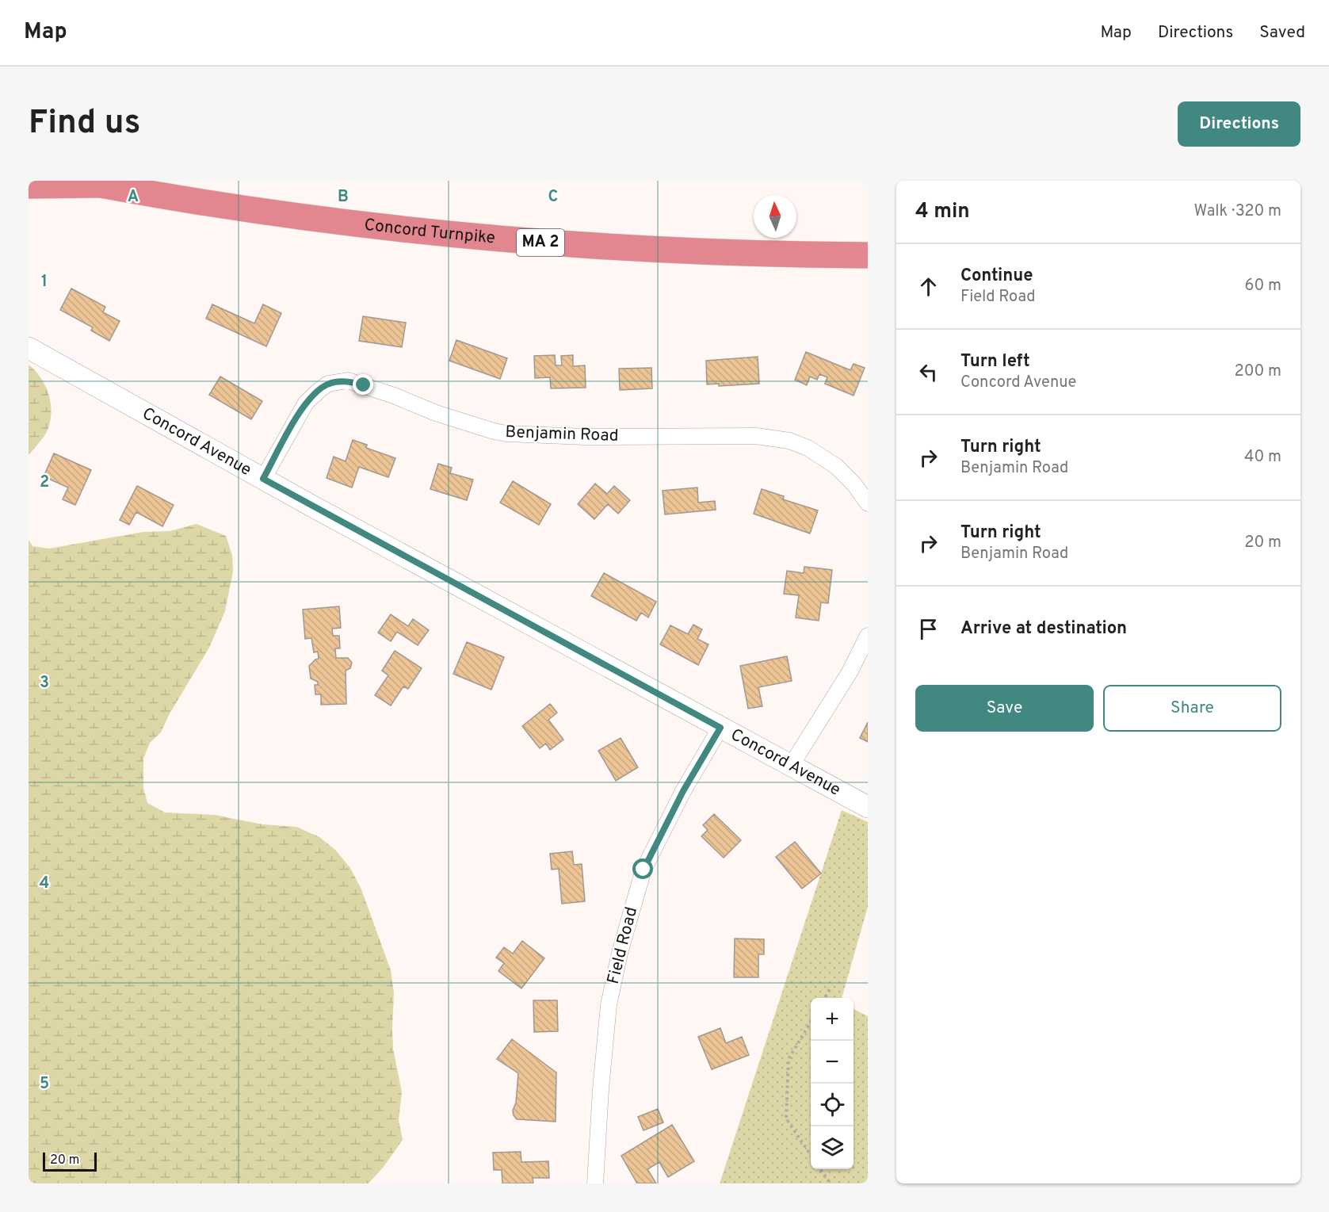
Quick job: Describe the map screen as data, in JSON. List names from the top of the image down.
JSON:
{
  "streets": {
    "highway": ["Concord Turnpike", "MA 2"],
    "main road": ["Concord Avenue"],
    "street": ["Benjamin Road", "Field Road"]
  },
  "crossings": [
    ["Benjamin Road", "Concord Avenue"],
    ["Concord Avenue", "Field Road"]
  ],
  "scale_bar": "20 m",
  "north": "top",
  "page": {
    "header": "Map",
    "nav": ["Map", "Directions", "Saved"],
    "buttons": [
      "Directions",
      ["Save", "Share"]
    ],
    "title": "Find us",
    "heading": ["4 min", "Walk · 320 m"],
    "list": [
      ["Continue", "Field Road", "60 m"],
      ["Turn left", "Concord Avenue", "200 m"],
      ["Turn right", "Benjamin Road", "40 m"],
      ["Turn right", "Benjamin Road", "20 m"],
      "Arrive at destination"
    ],
    "map_buttons": ["+", "−"],
    "scale": "20 m"
  },
  "grid": {
    "columns": ["A", "B", "C"],
    "rows": [
      "1",
      "2",
      "3",
      "4",
      "5"
    ]
  }
}
